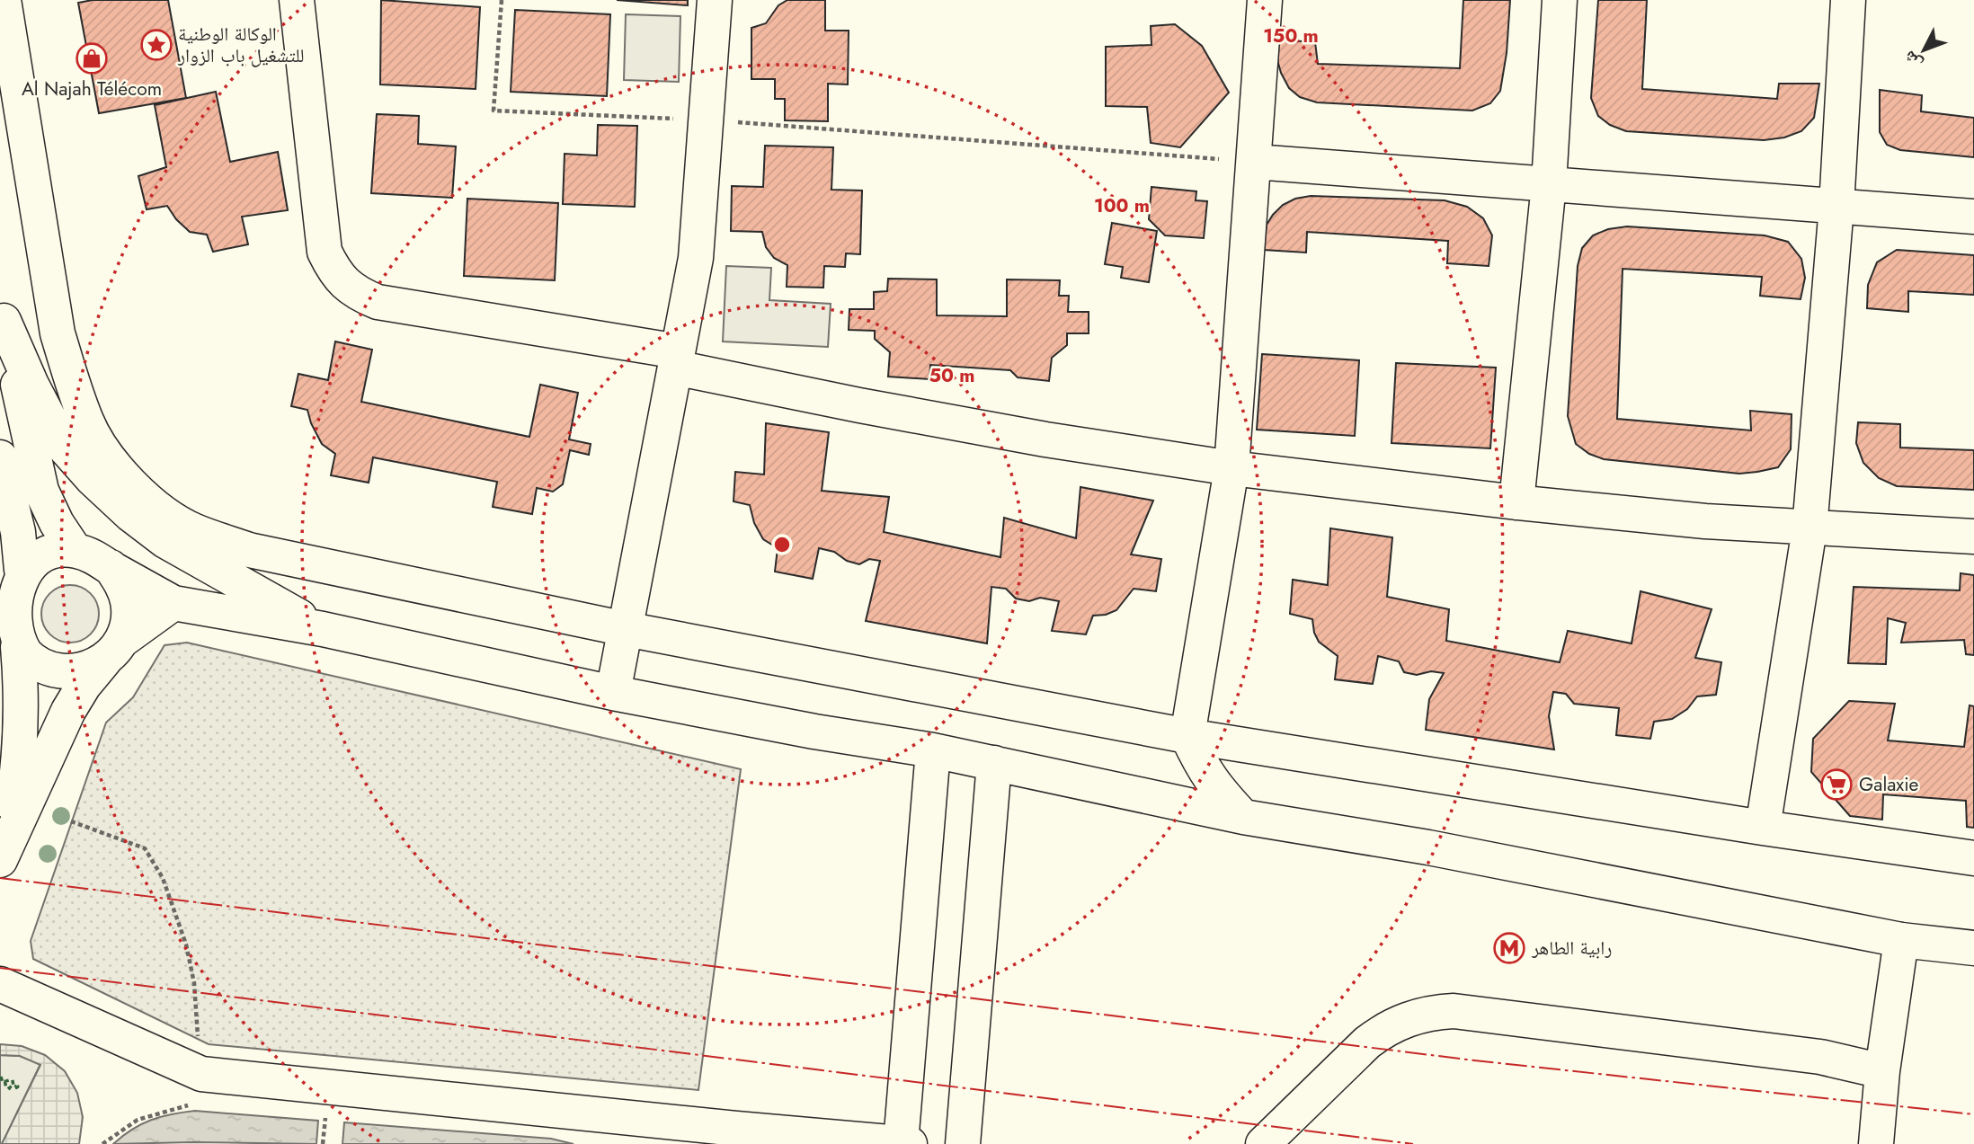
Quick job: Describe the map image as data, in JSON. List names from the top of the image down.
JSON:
{
  "places": {
    "place": ["الوكالة الوطنية للتشغيل باب الزوار"],
    "shop": ["Al Najah Télécom"],
    "supermarket": ["Galaxie"],
    "metro station": ["رابية الطاهر"]
  },
  "north": "bottom left",
  "rings": ["150 m", "100 m", "50 m"]
}
